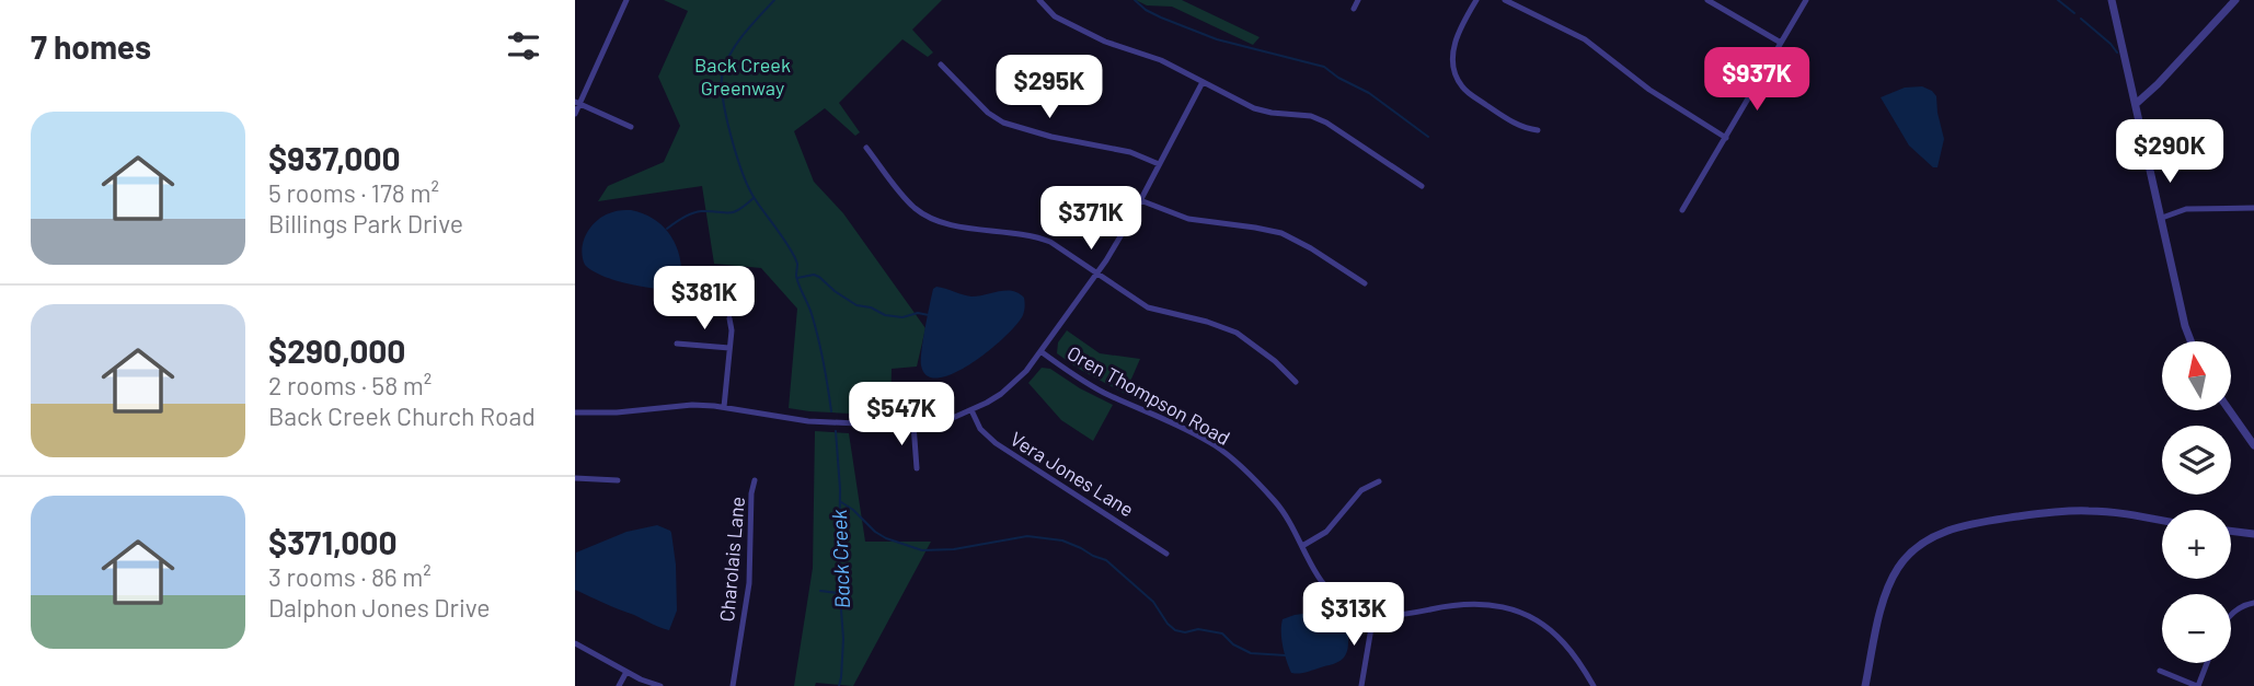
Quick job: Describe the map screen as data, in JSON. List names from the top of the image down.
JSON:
{
  "streets": {
    "street": ["Oren Thompson Road", "Vera Jones Lane", "Charolais Lane"]
  },
  "water": ["Back Creek"],
  "parks": ["Back Creek Greenway"],
  "north": "top",
  "page": {
    "heading": "7 homes",
    "price": [
      "$937K",
      "$295K",
      "$290K",
      "$371K",
      "$381K",
      "$547K",
      "$313K"
    ],
    "list": [
      {
        "name": "$937,000",
        "note": "5 rooms · 178 m² · Billings Park Drive"
      },
      {
        "name": "$290,000",
        "note": "2 rooms · 58 m² · Back Creek Church Road"
      },
      {
        "name": "$371,000",
        "note": "3 rooms · 86 m² · Dalphon Jones Drive"
      }
    ],
    "map_buttons": ["+", "−"]
  }
}
